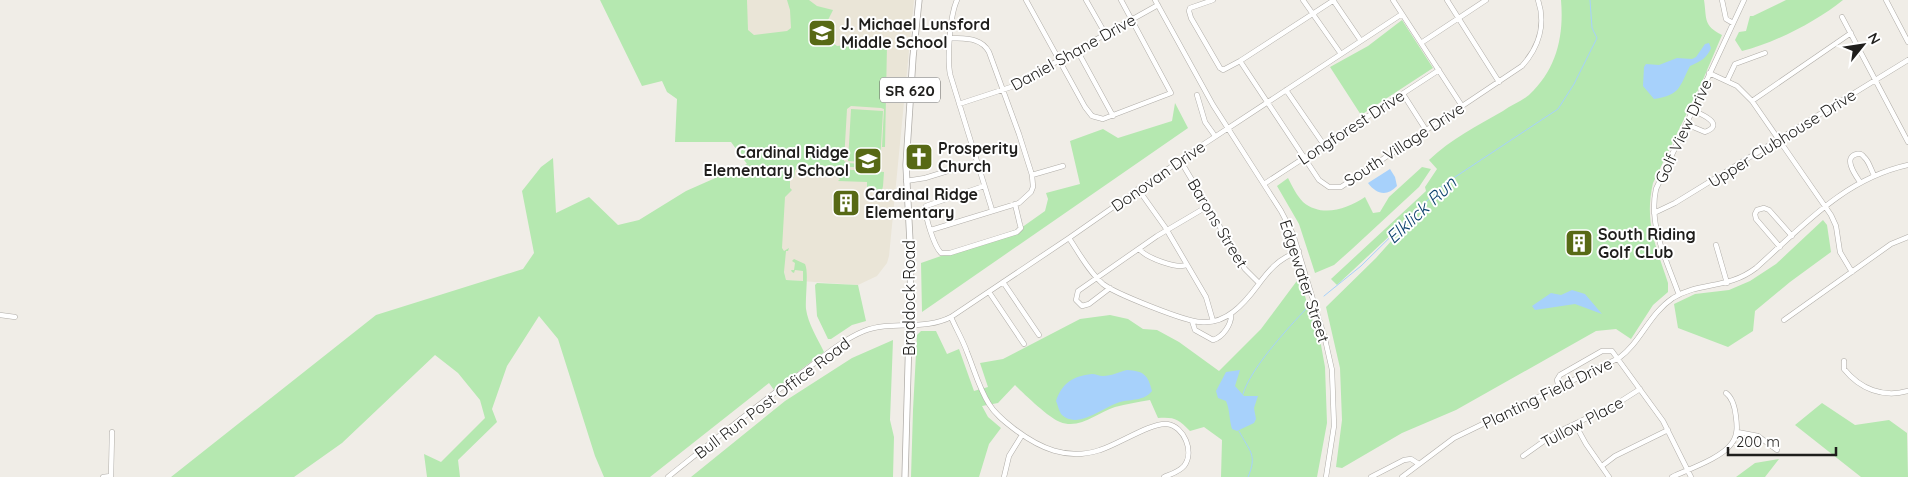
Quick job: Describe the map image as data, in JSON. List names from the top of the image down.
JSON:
{
  "streets": {
    "main road": ["SR 620", "Braddock Road"],
    "street": [
      "Daniel Shane Drive",
      "Longforest Drive",
      "Golf View Drive",
      "Upper Clubhouse Drive",
      "South Village Drive",
      "Donovan Drive",
      "Barons Street",
      "Edgewater Street",
      "Planting Field Drive",
      "Bull Run Post Office Road",
      "Tullow Place"
    ]
  },
  "crossings": [
    ["Daniel Shane Drive", "Edgewater Street"],
    ["Longforest Drive", "South Village Drive"],
    ["Longforest Drive", "Edgewater Street"],
    ["Golf View Drive", "Upper Clubhouse Drive"],
    ["Golf View Drive", "Planting Field Drive"],
    ["South Village Drive", "Donovan Drive"],
    ["Donovan Drive", "Barons Street"],
    ["Donovan Drive", "Edgewater Street"],
    ["Donovan Drive", "Braddock Road"],
    ["Donovan Drive", "Bull Run Post Office Road"],
    ["Braddock Road", "Bull Run Post Office Road"]
  ],
  "water": ["Elklick Run"],
  "places": {
    "school or university": ["J. Michael Lunsford Middle School", "Cardinal Ridge Elementary School"],
    "church": ["Prosperity Church"],
    "building": ["Cardinal Ridge Elementary", "South Riding Golf CLub"]
  },
  "scale_bar": "200 m",
  "north": "top right"
}
